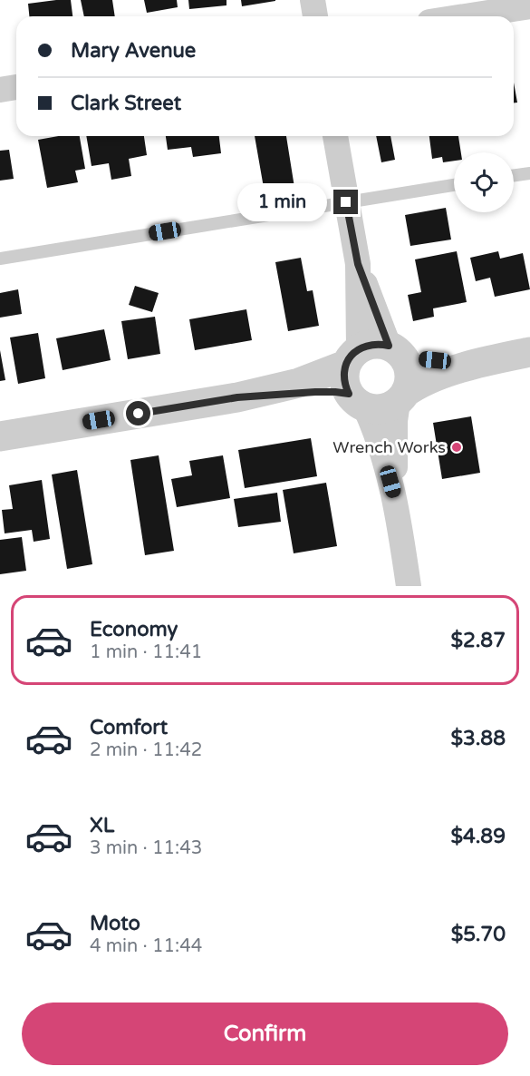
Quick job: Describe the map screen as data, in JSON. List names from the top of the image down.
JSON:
{
  "places": ["Wrench Works"],
  "page": {
    "banner": ["Mary Avenue", "Clark Street"],
    "bubble": "1 min",
    "list": [
      {
        "name": "Economy",
        "note": "1 min · 11:41",
        "value": "$2.87"
      },
      {
        "name": "Comfort",
        "note": "2 min · 11:42",
        "value": "$3.88"
      },
      {
        "name": "XL",
        "note": "3 min · 11:43",
        "value": "$4.89"
      },
      {
        "name": "Moto",
        "note": "4 min · 11:44",
        "value": "$5.70"
      }
    ],
    "buttons": "Confirm"
  }
}
